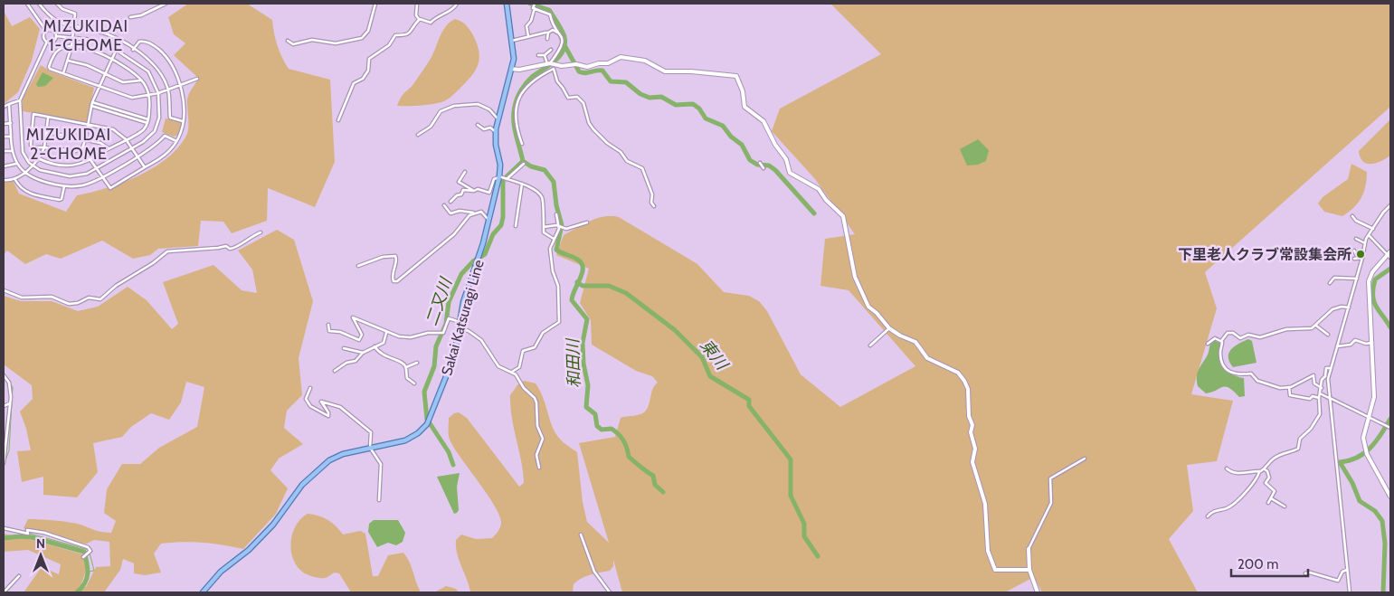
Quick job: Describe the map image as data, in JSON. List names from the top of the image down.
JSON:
{
  "streets": {
    "main road": ["Sakai Katsuragi Line"]
  },
  "districts": ["MIZUKIDAI 1-CHOME", "MIZUKIDAI 2-CHOME"],
  "water": ["二又川", "東川", "和田川"],
  "places": ["下里老人クラブ常設集会所"],
  "scale_bar": "200 m",
  "north": "top"
}
